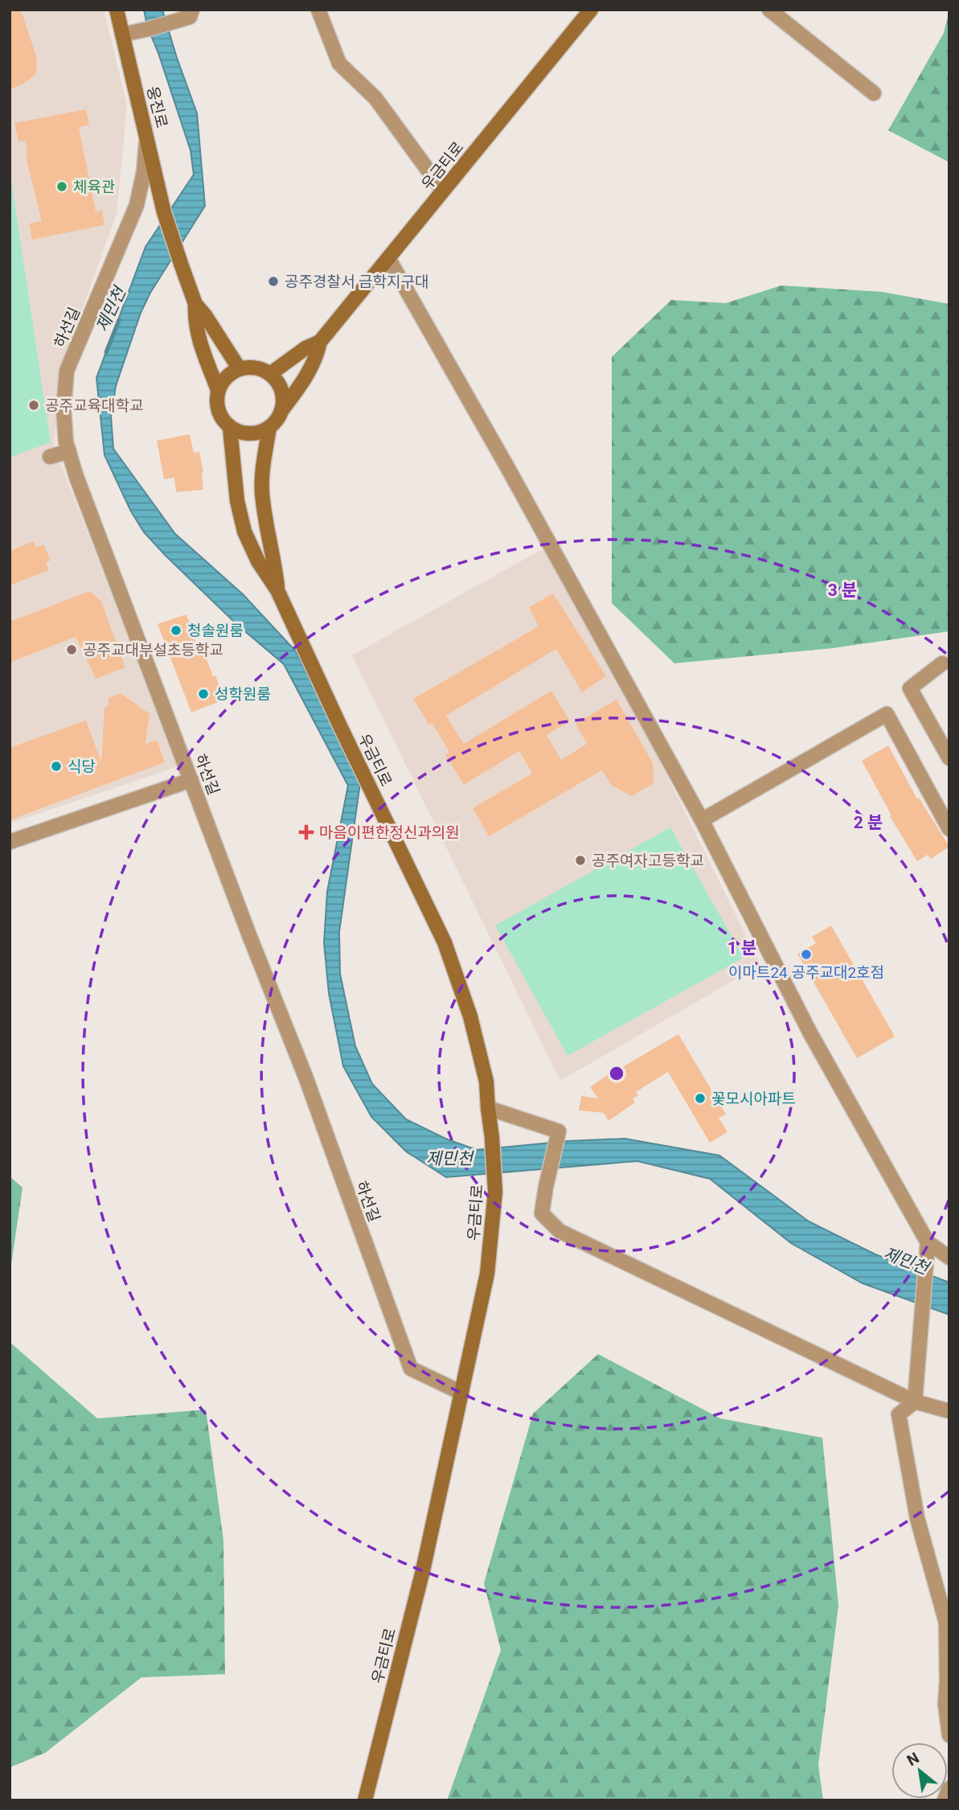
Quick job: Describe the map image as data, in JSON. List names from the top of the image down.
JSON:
{
  "streets": {
    "main road": ["웅진로", "우금티로"],
    "street": ["하선길"]
  },
  "crossings": [
    ["웅진로", "하선길"],
    ["우금티로", "하선길"]
  ],
  "water": ["제민천"],
  "places": {
    "other": [
      "체육관",
      "공주경찰서 금학지구대",
      "공주교육대학교",
      "청솔원룸",
      "공주교대부설초등학교",
      "성학원룸",
      "식당",
      "공주여자고등학교",
      "이마트24 공주교대2호점",
      "꽃모시아파트"
    ],
    "health": ["마음이편한정신과의원"]
  },
  "north": "top left",
  "rings": ["3 분", "2 분", "1 분"]
}
